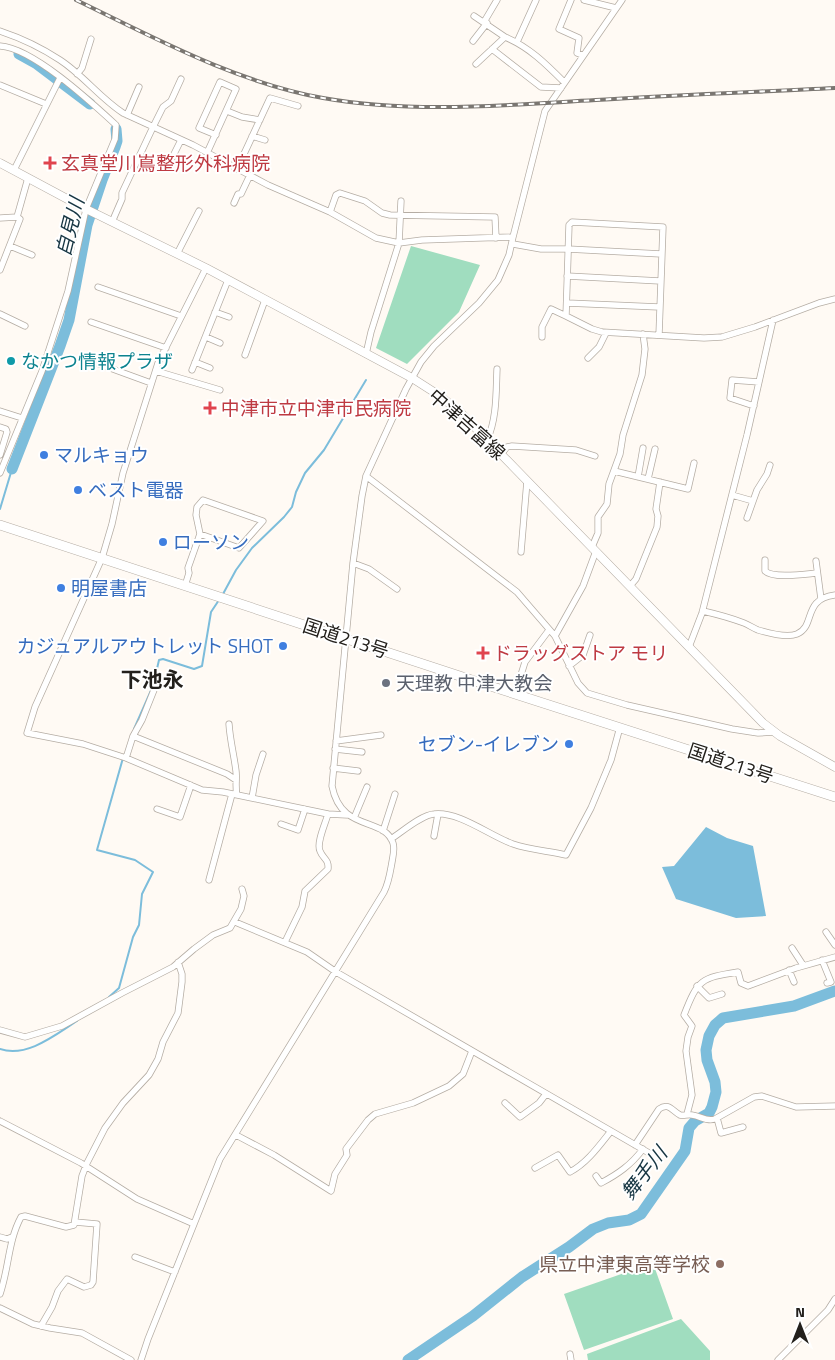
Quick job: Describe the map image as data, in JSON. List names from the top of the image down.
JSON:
{
  "streets": {
    "highway": ["国道213号"],
    "main road": ["中津吉富線"]
  },
  "districts": ["下池永"],
  "water": ["自見川", "舞手川"],
  "places": {
    "health": ["玄真堂川嶌整形外科病院", "中津市立中津市民病院", "ドラッグストア モリ"],
    "other": [
      "なかつ情報プラザ",
      "マルキョウ",
      "ベスト電器",
      "ローソン",
      "明屋書店",
      "カジュアルアウトレット SHOT",
      "天理教 中津大教会",
      "セブン-イレブン",
      "県立中津東高等学校"
    ]
  },
  "north": "top"
}
